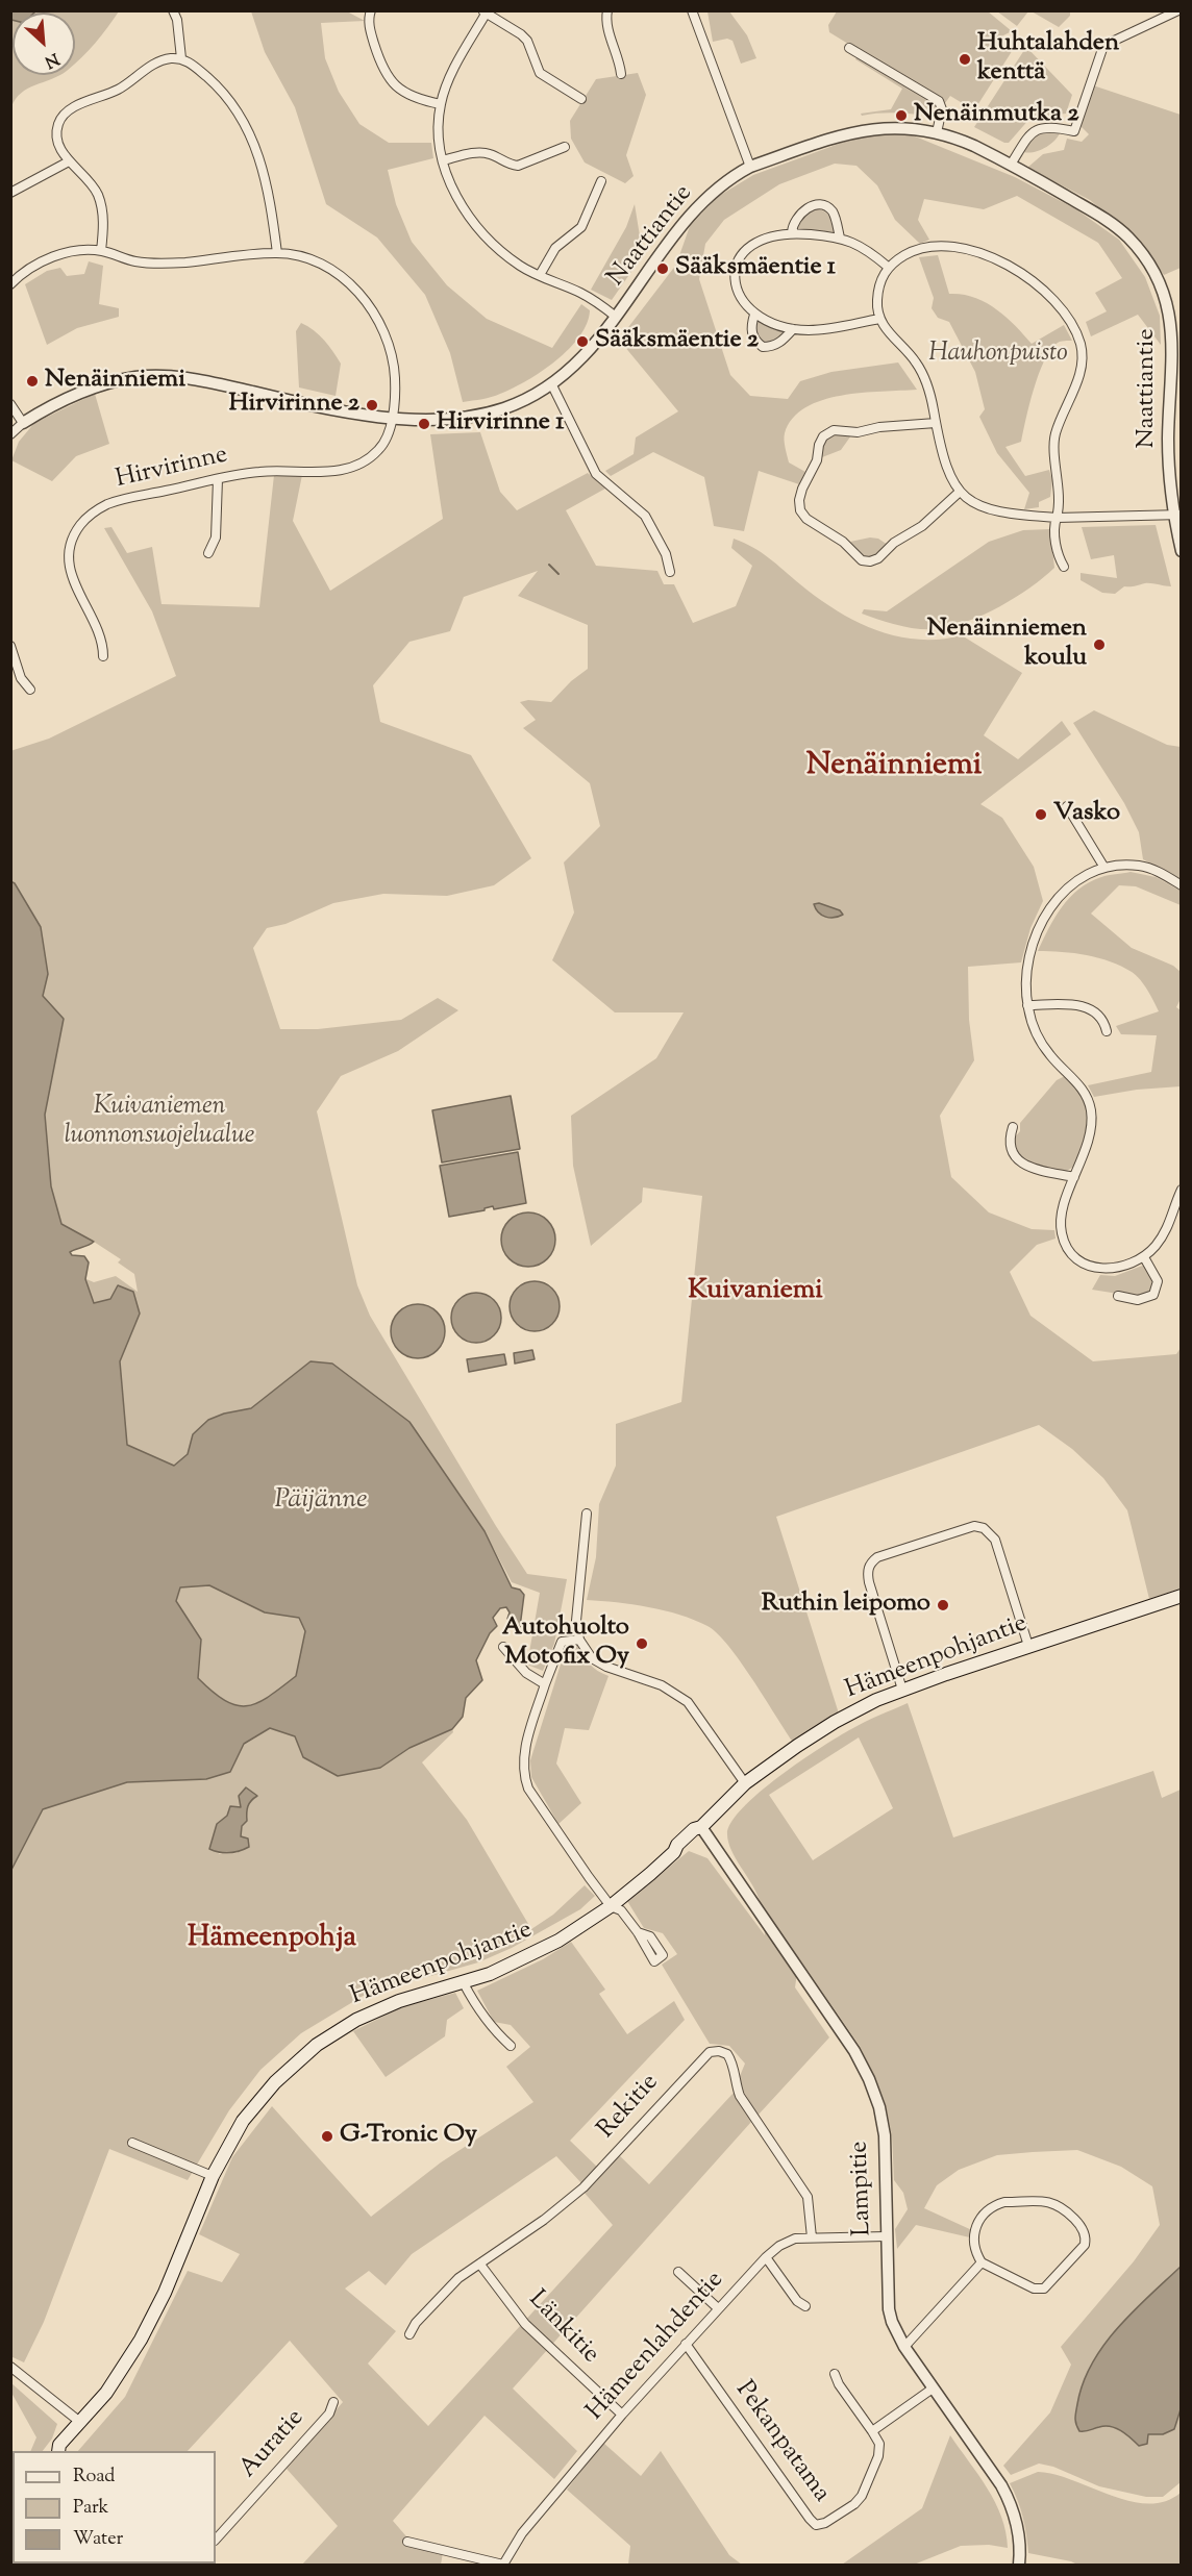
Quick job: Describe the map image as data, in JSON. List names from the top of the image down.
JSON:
{
  "streets": {
    "main road": ["Hämeenpohjantie"],
    "street": [
      "Naattiantie",
      "Hirvirinne",
      "Rekitie",
      "Lampitie",
      "Länkitie",
      "Hämeenlahdentie",
      "Pekanpatama",
      "Auratie"
    ]
  },
  "crossings": [
    ["Naattiantie", "Hirvirinne"],
    ["Hämeenpohjantie", "Lampitie"],
    ["Rekitie", "Länkitie"],
    ["Rekitie", "Hämeenlahdentie"],
    ["Lampitie", "Hämeenlahdentie"],
    ["Länkitie", "Hämeenlahdentie"],
    ["Hämeenlahdentie", "Pekanpatama"]
  ],
  "districts": ["Nenäinniemi", "Kuivaniemi", "Hämeenpohja"],
  "water": ["Päijänne"],
  "parks": ["Hauhonpuisto", "Kuivaniemen luonnonsuojelualue"],
  "places": [
    "Huhtalahden kenttä",
    "Nenäinmutka 2",
    "Sääksmäentie 1",
    "Sääksmäentie 2",
    "Nenäinniemi",
    "Hirvirinne 2",
    "Hirvirinne 1",
    "Nenäinniemen koulu",
    "Vasko",
    "Ruthin leipomo",
    "Autohuolto Motofix Oy",
    "G-Tronic Oy"
  ],
  "legend": ["Road", "Park", "Water"],
  "north": "bottom right"
}
